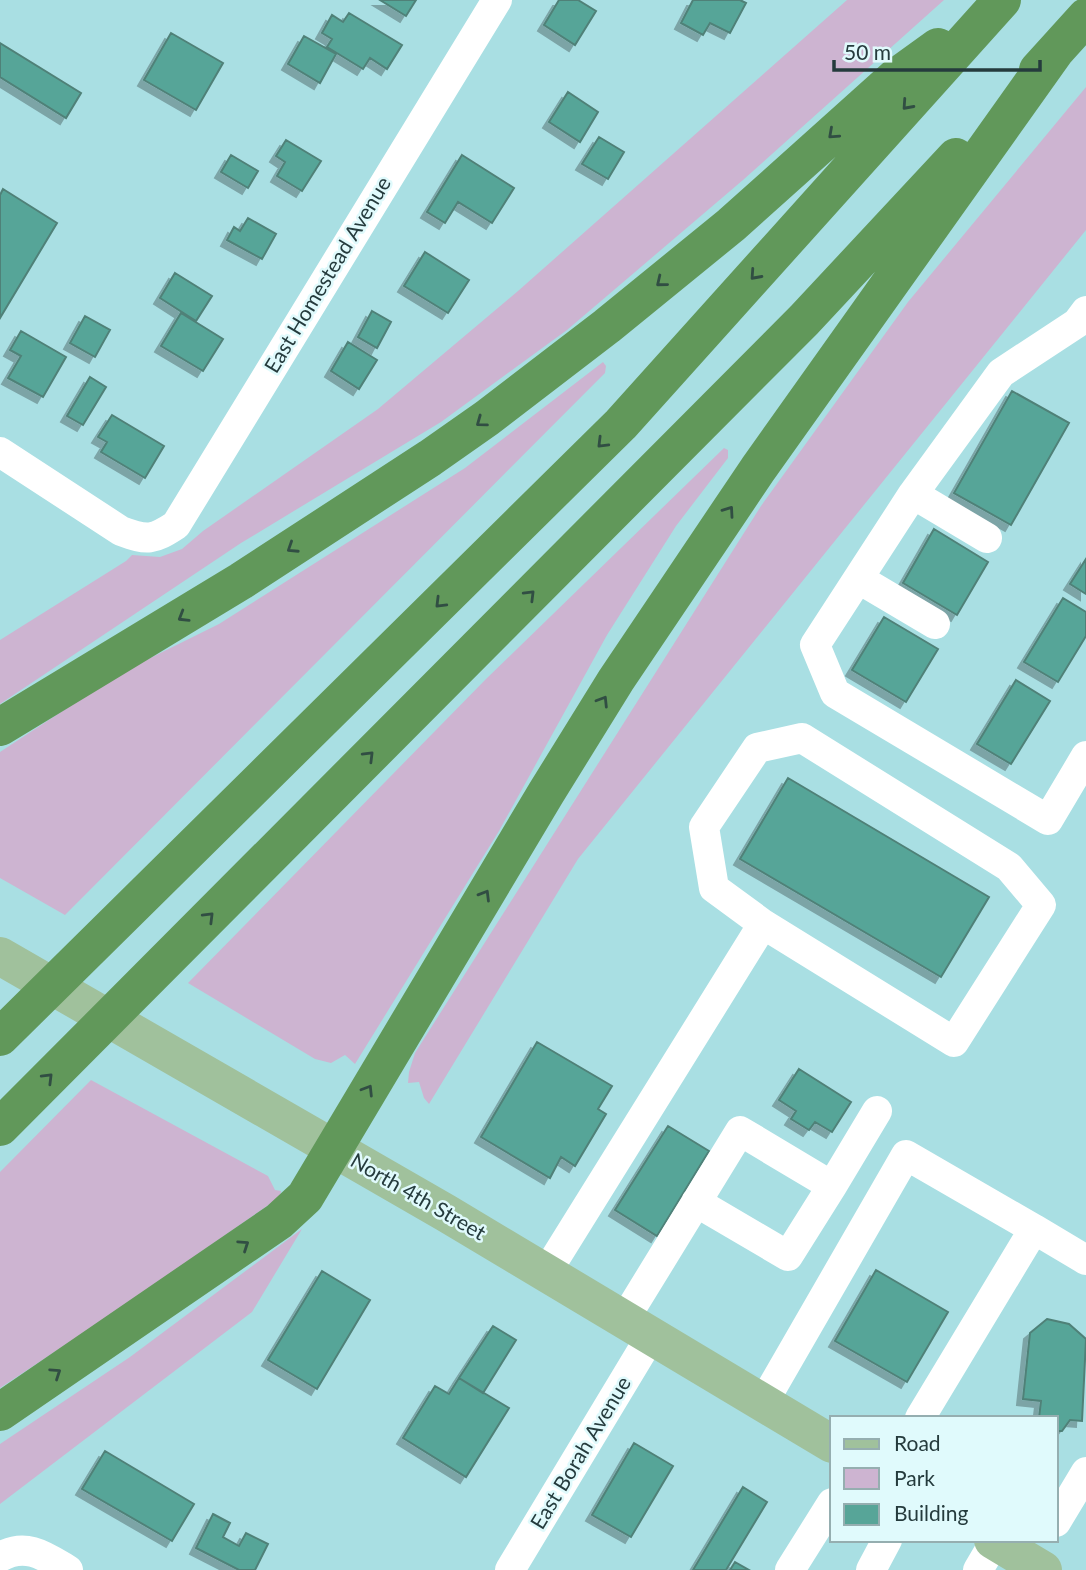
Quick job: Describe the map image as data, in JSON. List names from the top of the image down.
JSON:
{
  "streets": {
    "main road": ["North 4th Street"],
    "street": ["East Homestead Avenue", "East Borah Avenue"]
  },
  "crossings": [
    ["North 4th Street", "East Borah Avenue"]
  ],
  "legend": ["Road", "Park", "Building"],
  "scale_bar": "50 m"
}
